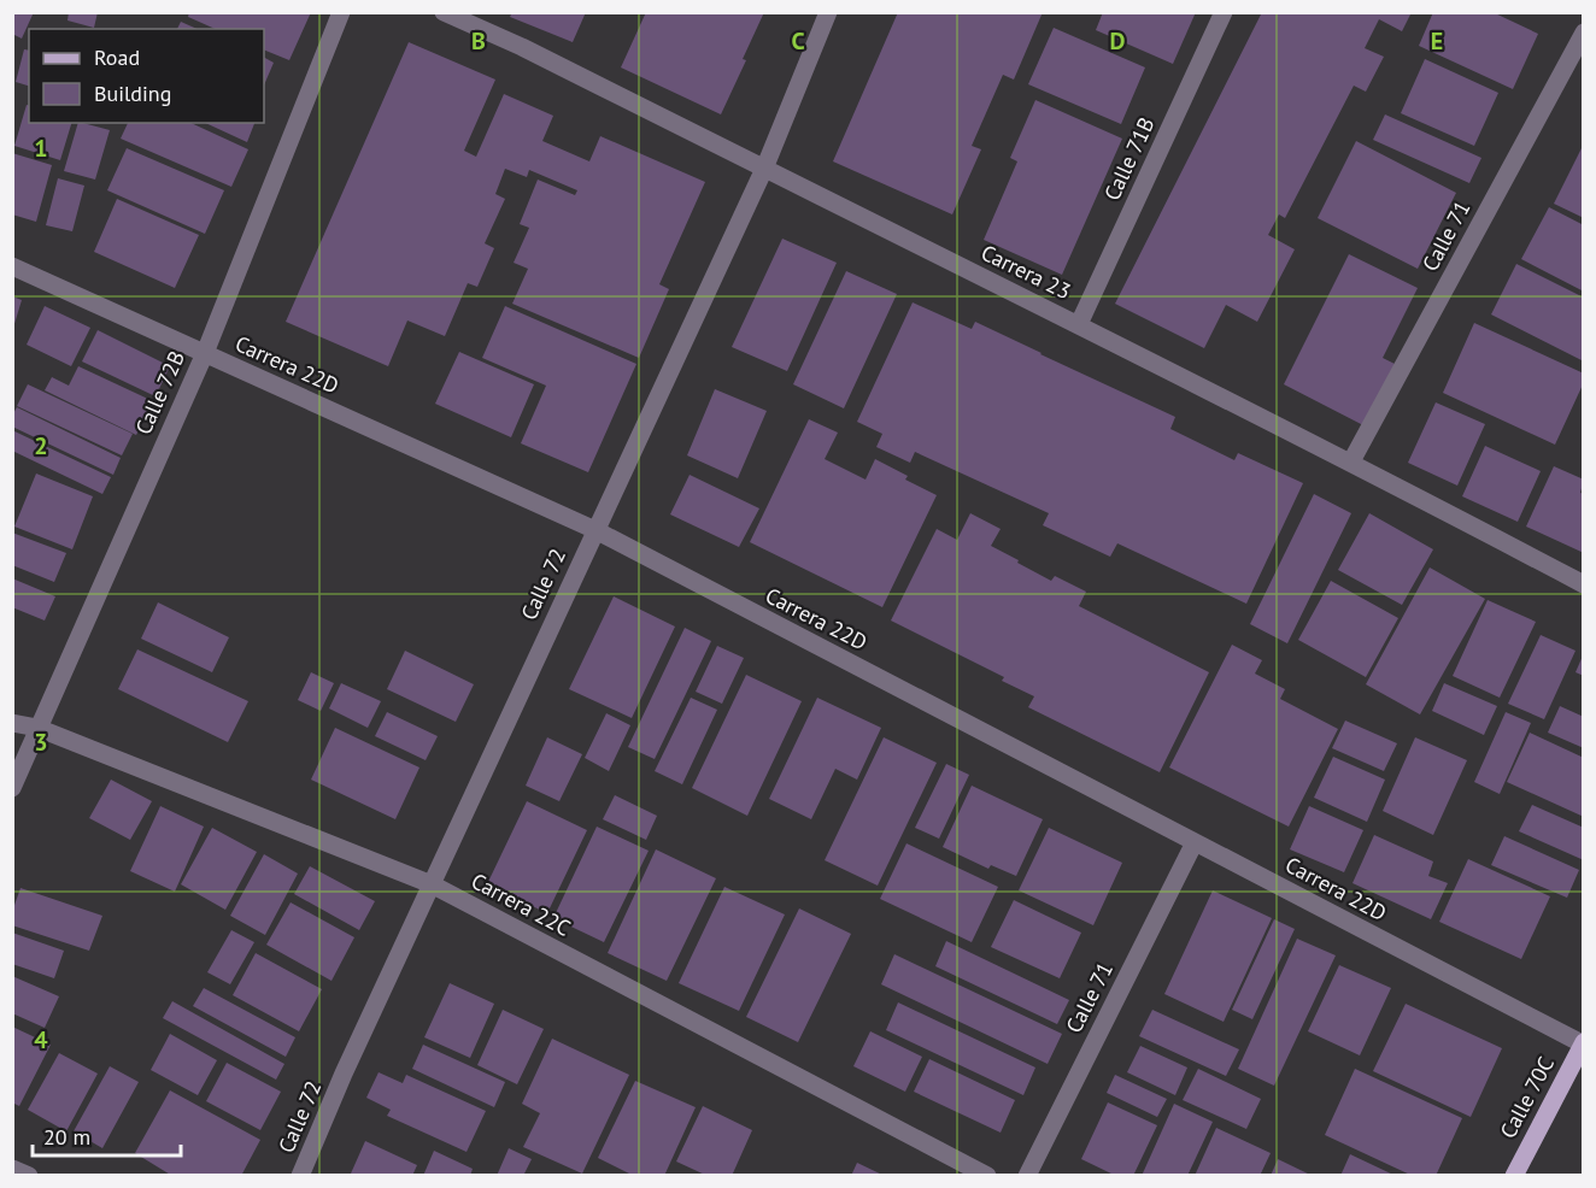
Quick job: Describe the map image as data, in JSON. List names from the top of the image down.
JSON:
{
  "streets": {
    "main road": ["Calle 70C"],
    "street": [
      "Calle 71B",
      "Calle 71",
      "Carrera 23",
      "Carrera 22D",
      "Calle 72B",
      "Calle 72",
      "Carrera 22C"
    ]
  },
  "crossings": [
    ["Calle 71B", "Carrera 23"],
    ["Calle 71", "Carrera 23"],
    ["Calle 71", "Carrera 22D"],
    ["Carrera 23", "Calle 72"],
    ["Carrera 22D", "Calle 72B"],
    ["Carrera 22D", "Calle 72"],
    ["Carrera 22D", "Calle 70C"],
    ["Calle 72B", "Carrera 22C"],
    ["Calle 72", "Carrera 22C"]
  ],
  "legend": ["Road", "Building"],
  "scale_bar": "20 m",
  "grid": {
    "columns": [
      "B",
      "C",
      "D",
      "E"
    ],
    "rows": [
      "1",
      "2",
      "3",
      "4"
    ]
  }
}
